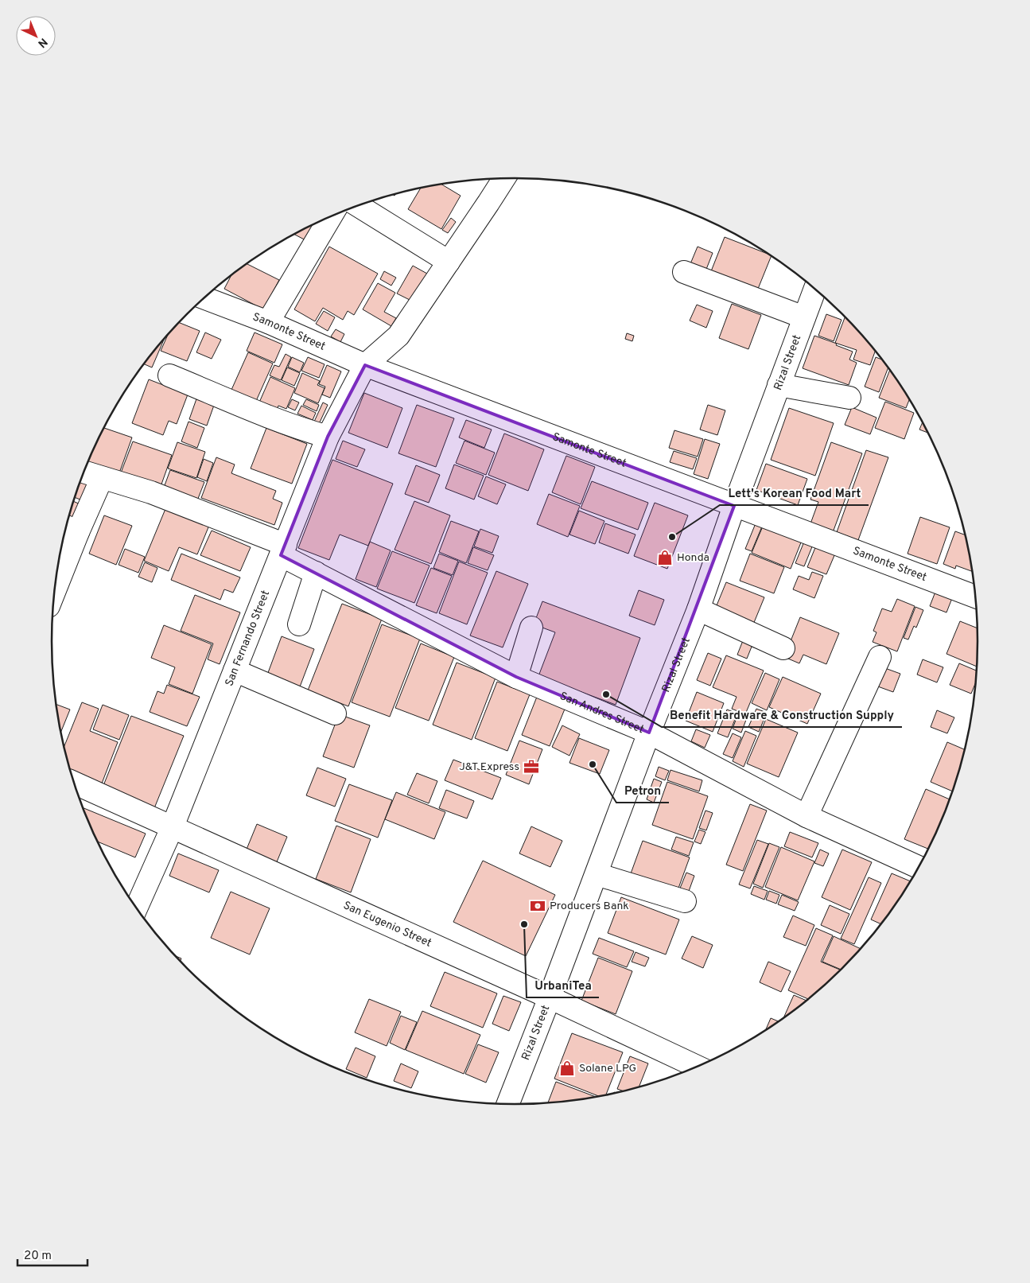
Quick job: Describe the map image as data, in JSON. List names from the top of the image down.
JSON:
{
  "streets": {
    "street": [
      "Samonte Street",
      "Rizal Street",
      "San Fernando Street",
      "San Andres Street",
      "San Eugenio Street"
    ]
  },
  "crossings": [
    ["Samonte Street", "Rizal Street"],
    ["Samonte Street", "San Fernando Street"],
    ["Rizal Street", "San Andres Street"],
    ["Rizal Street", "San Eugenio Street"],
    ["San Fernando Street", "San Andres Street"],
    ["San Fernando Street", "San Eugenio Street"]
  ],
  "places": {
    "other": [
      "Lett's Korean Food Mart",
      "Benefit Hardware & Construction Supply",
      "Petron",
      "UrbaniTea"
    ],
    "shop": ["Honda", "Solane LPG"],
    "office": ["J&T Express"],
    "bank": ["Producers Bank"]
  },
  "scale_bar": "20 m",
  "north": "bottom right"
}
